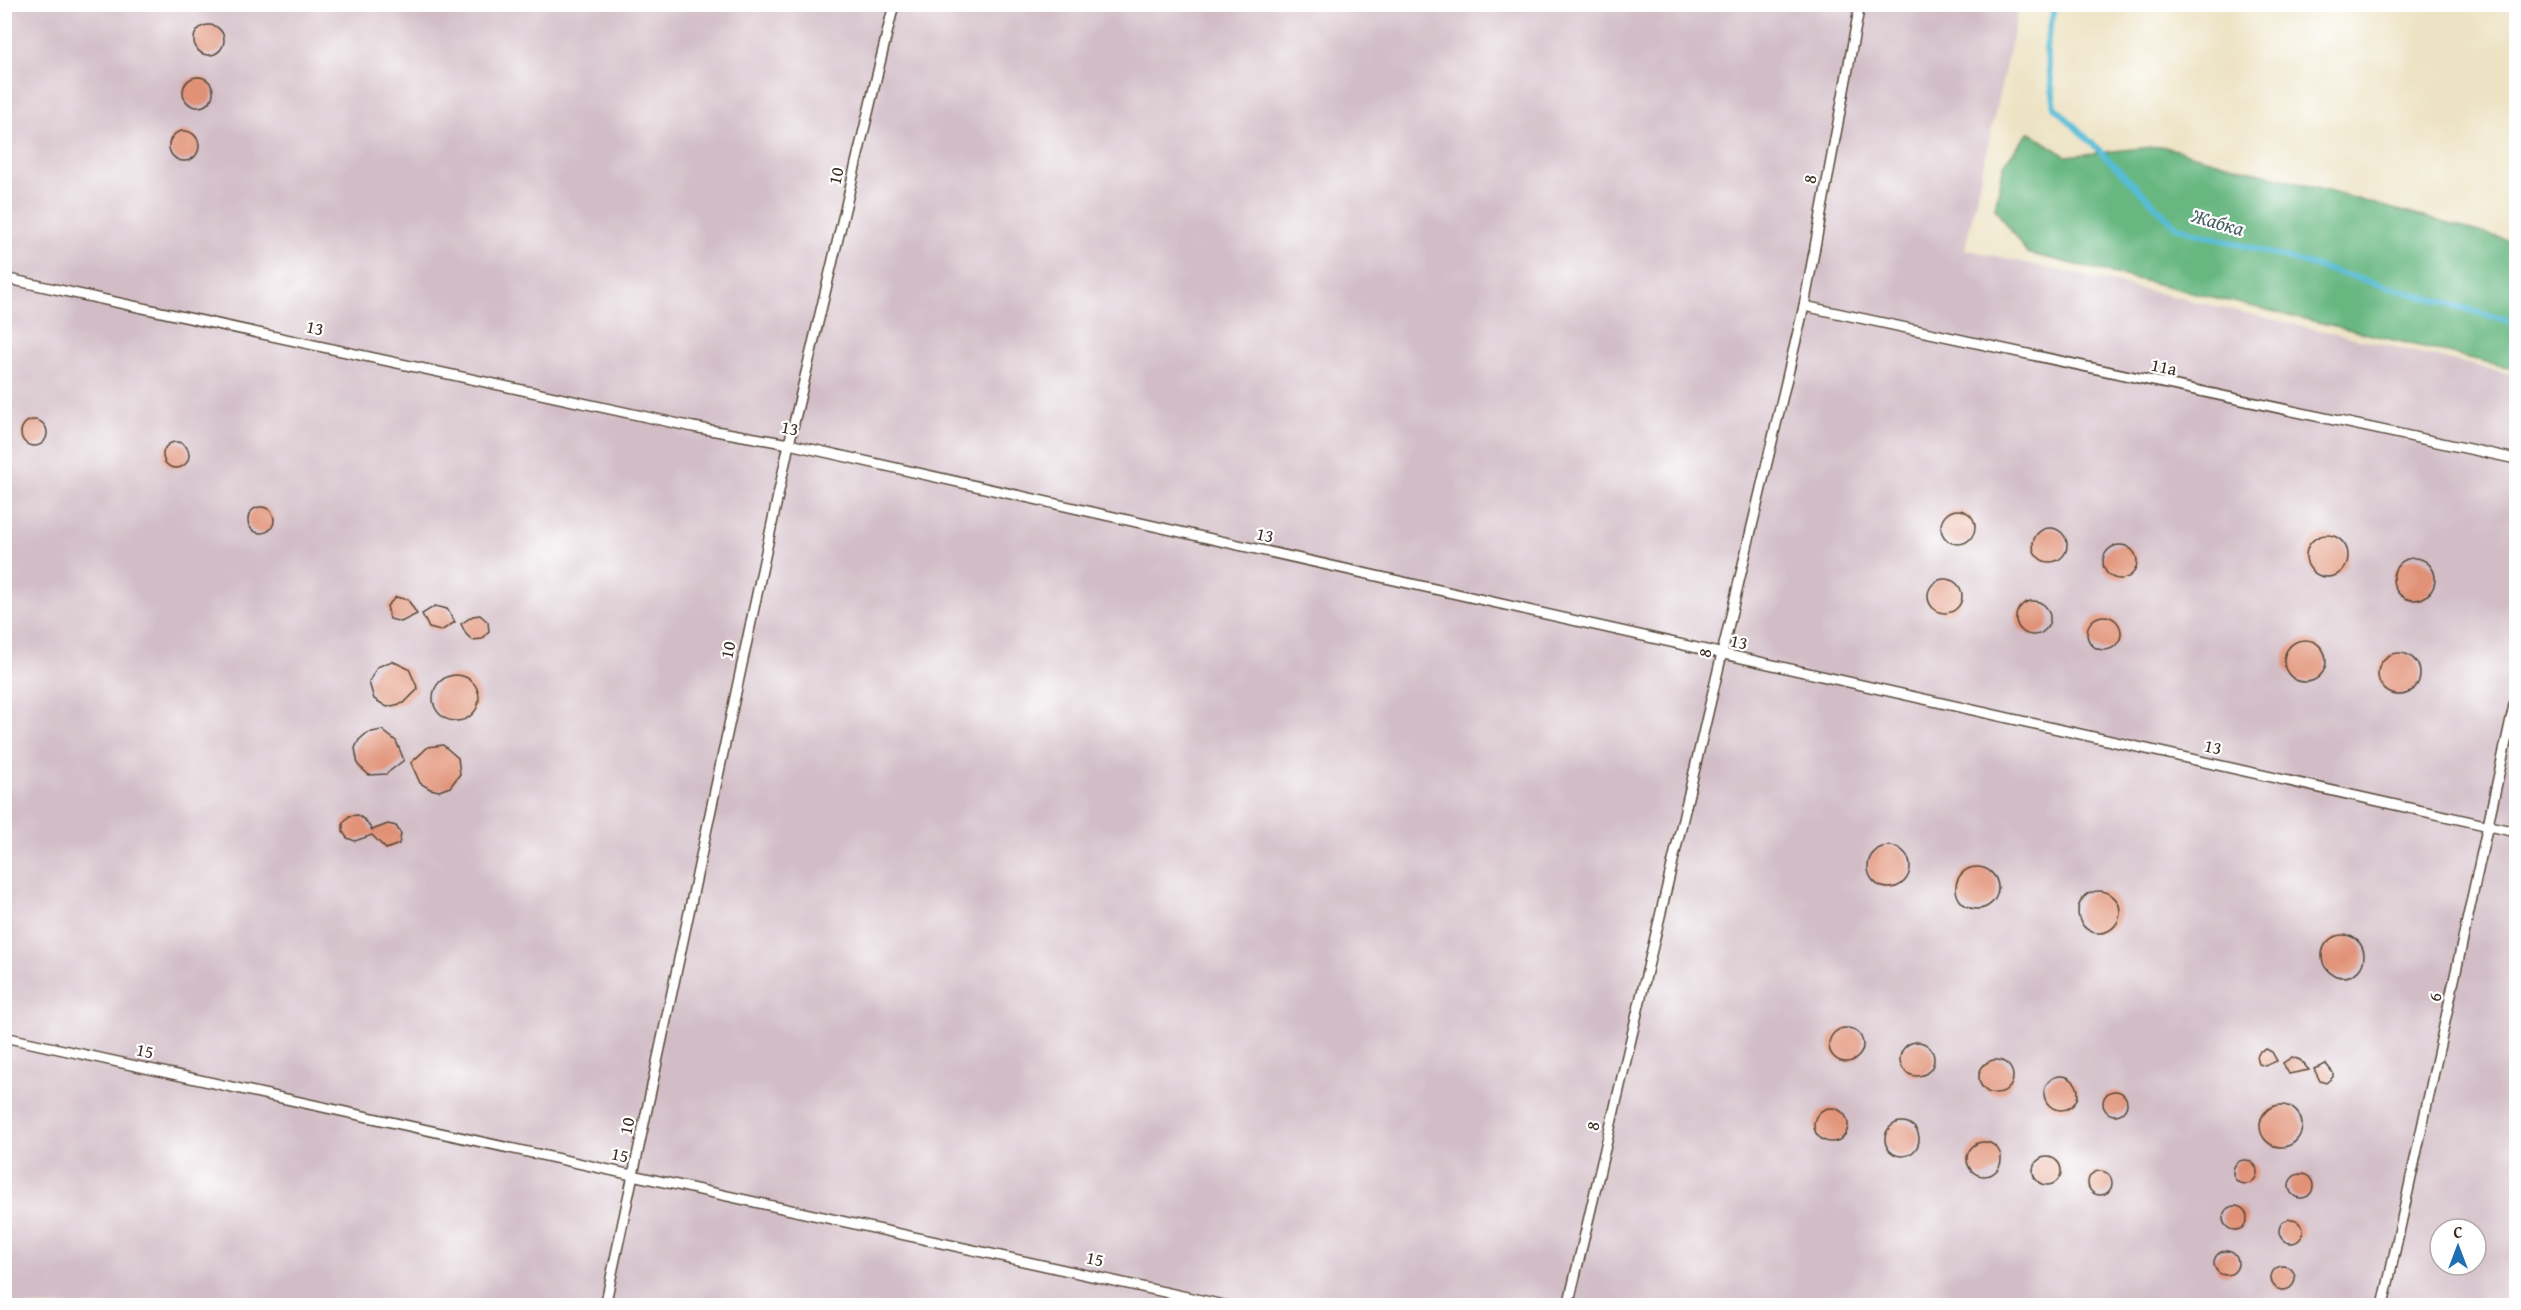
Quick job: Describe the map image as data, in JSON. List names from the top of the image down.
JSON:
{
  "streets": {
    "lane": [
      "10",
      "8",
      "13",
      "11a",
      "6",
      "15"
    ]
  },
  "crossings": [
    ["10", "13"],
    ["10", "15"],
    ["8", "13"],
    ["8", "11a"],
    ["13", "6"]
  ],
  "water": ["Жабка"],
  "north": "top"
}
